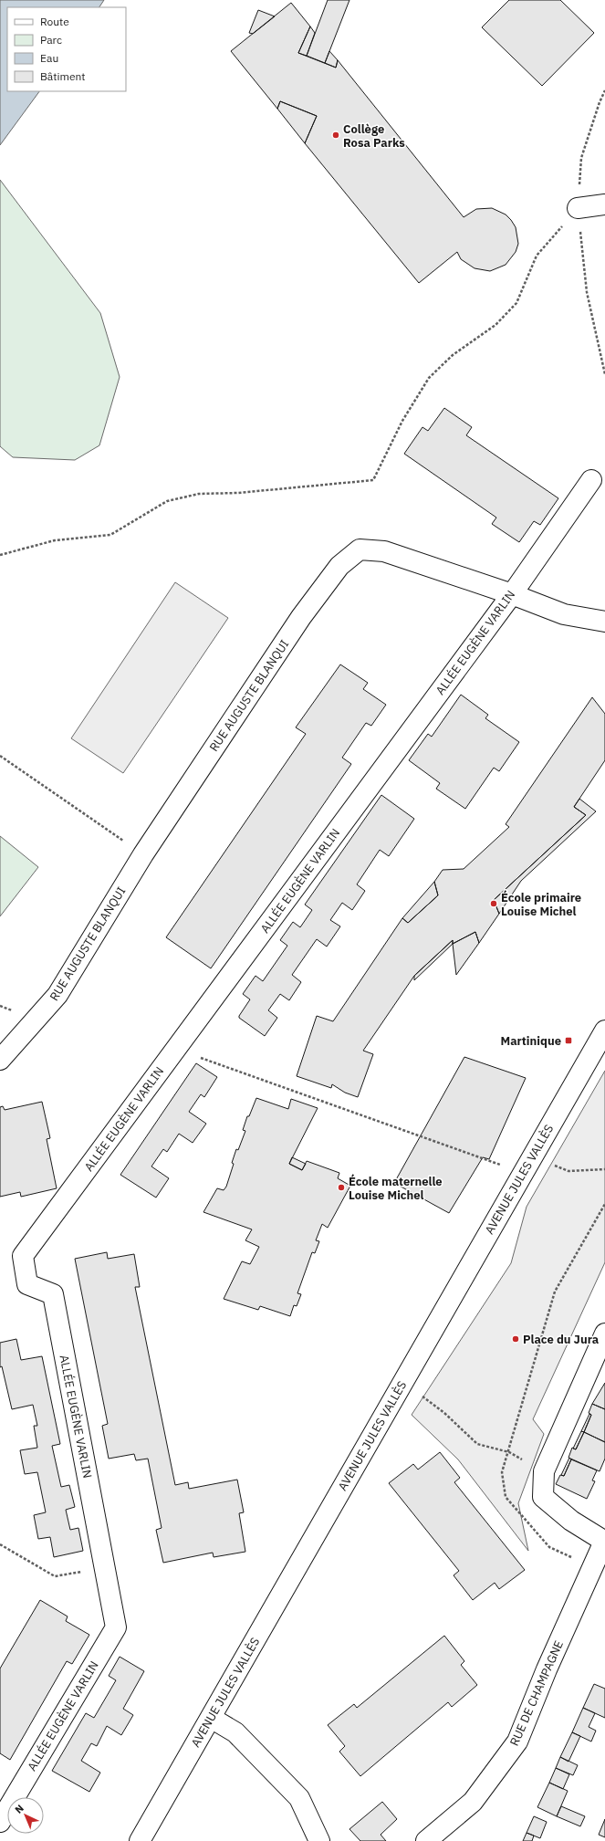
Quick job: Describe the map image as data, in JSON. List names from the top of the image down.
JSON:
{
  "streets": {
    "street": [
      "ALLÉE EUGÈNE VARLIN",
      "RUE AUGUSTE BLANQUI",
      "AVENUE JULES VALLÈS",
      "RUE DE CHAMPAGNE"
    ]
  },
  "crossings": [
    ["ALLÉE EUGÈNE VARLIN", "RUE AUGUSTE BLANQUI"]
  ],
  "places": {
    "other": [
      "Collège Rosa Parks",
      "École primaire Louise Michel",
      "École maternelle Louise Michel",
      "Place du Jura"
    ],
    "transit": ["Martinique"]
  },
  "legend": [
    "Route",
    "Parc",
    "Eau",
    "Bâtiment"
  ],
  "north": "top left"
}
